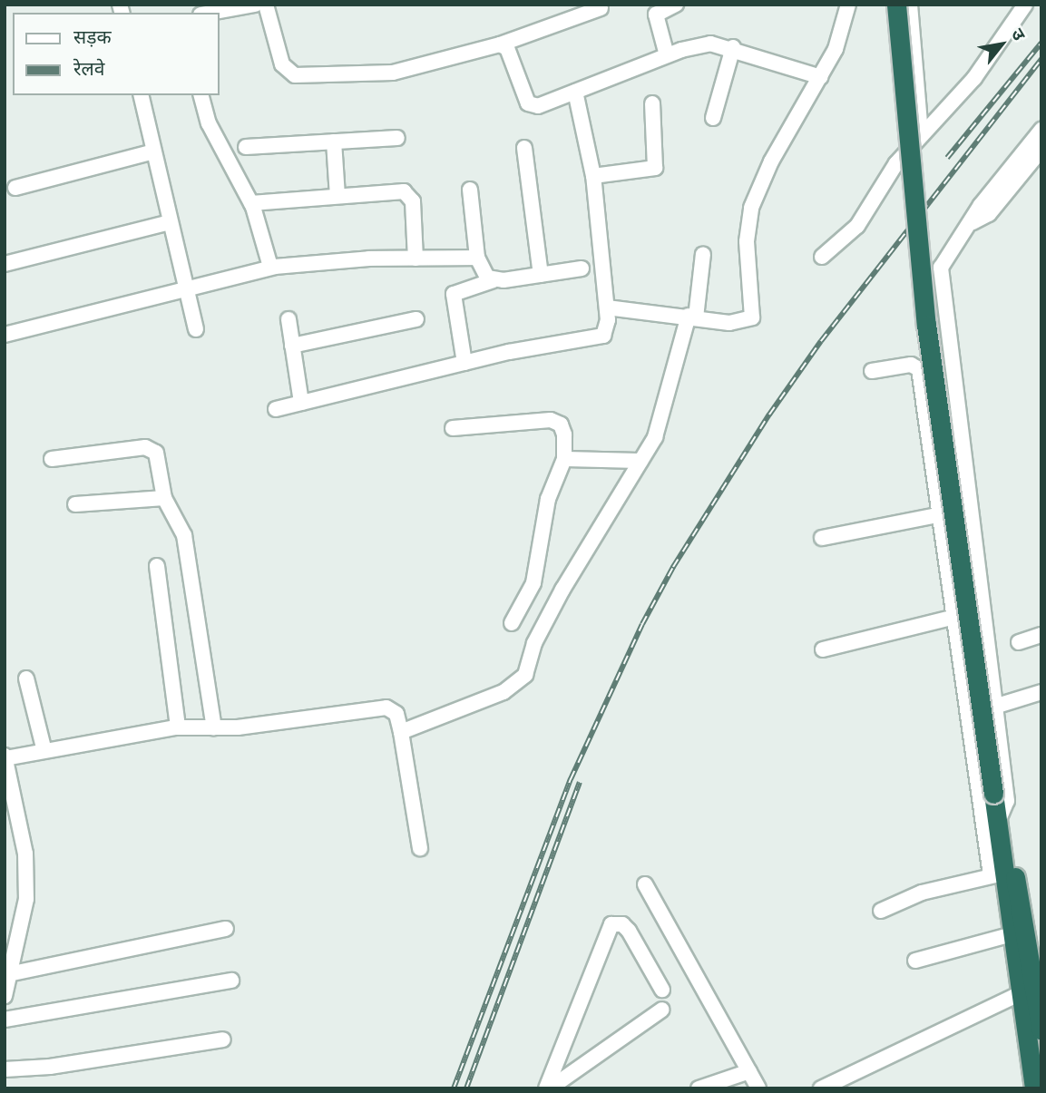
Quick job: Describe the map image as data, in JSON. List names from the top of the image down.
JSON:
{
  "legend": ["सड़क", "रेलवे"],
  "north": "top right"
}
